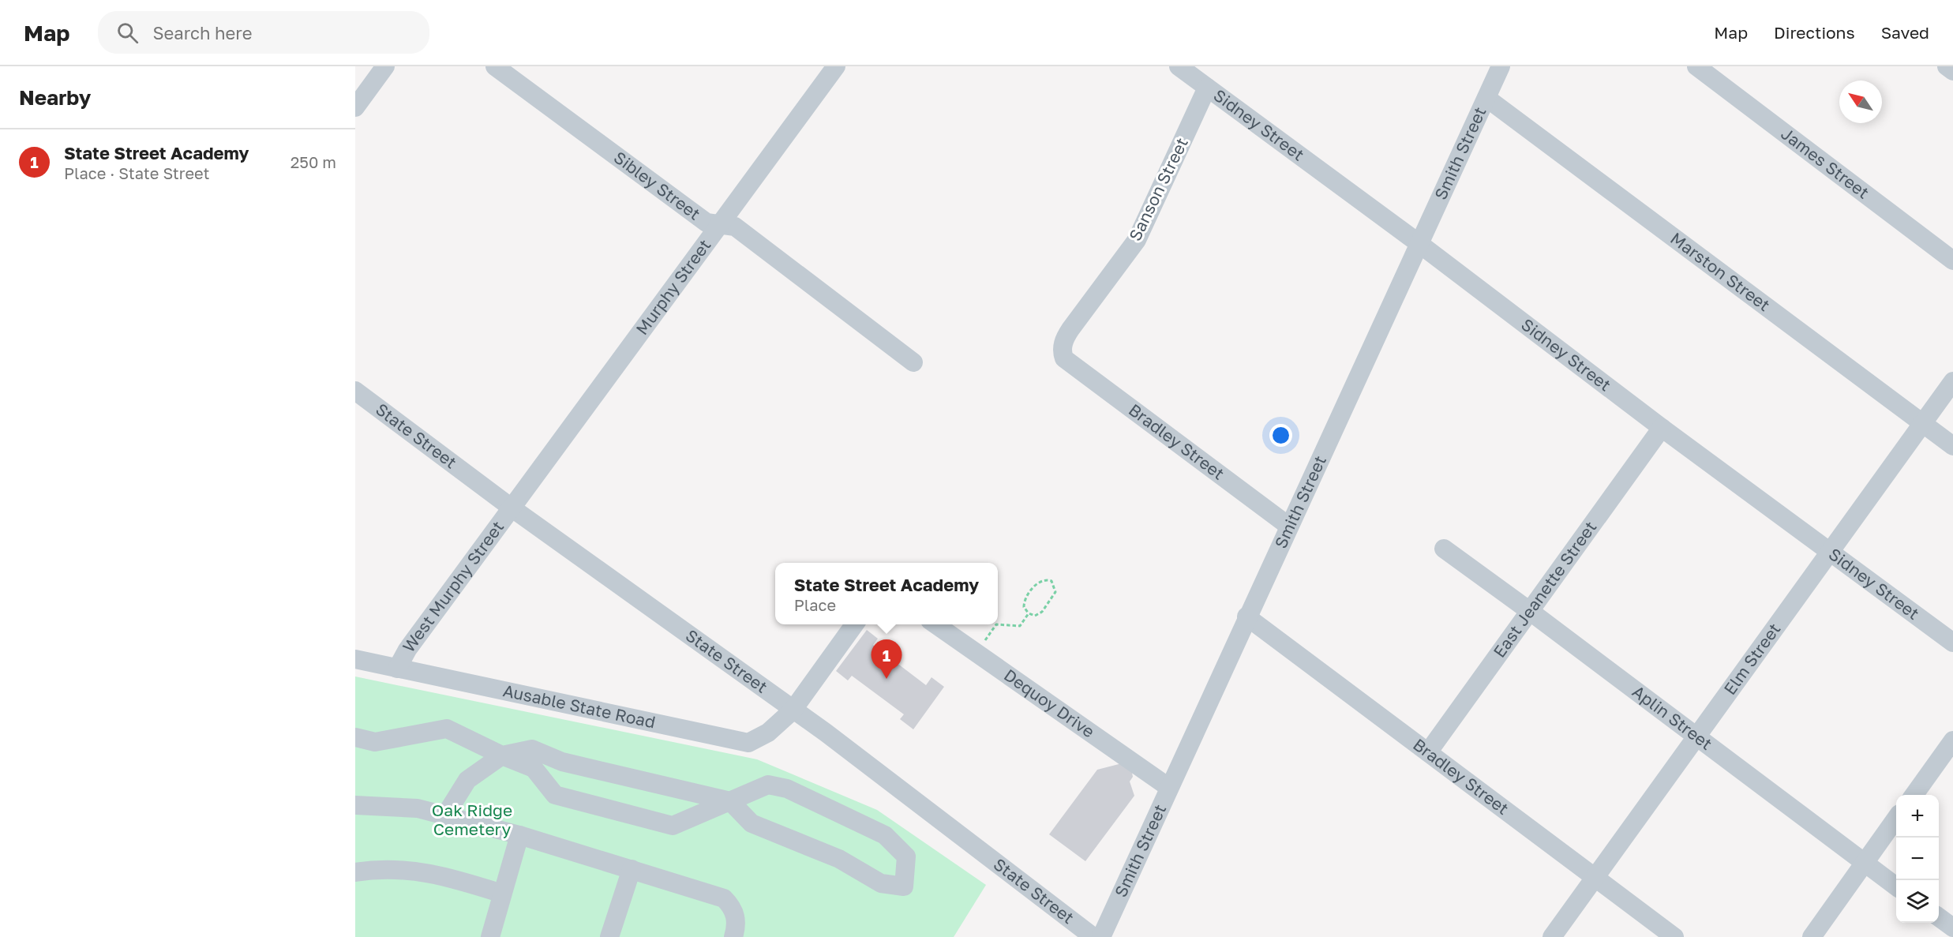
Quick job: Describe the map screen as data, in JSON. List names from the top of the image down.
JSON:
{
  "streets": {
    "street": [
      "Sidney Street",
      "Smith Street",
      "James Street",
      "Sibley Street",
      "Sanson Street",
      "Marston Street",
      "Murphy Street",
      "State Street",
      "Bradley Street",
      "West Murphy Street",
      "East Jeanette Street",
      "Elm Street",
      "Dequoy Drive",
      "Ausable State Road",
      "Aplin Street"
    ]
  },
  "crossings": [
    ["Sidney Street", "Smith Street"],
    ["Sidney Street", "Sanson Street"],
    ["Sidney Street", "East Jeanette Street"],
    ["Sidney Street", "Elm Street"],
    ["Smith Street", "Marston Street"],
    ["Smith Street", "Bradley Street"],
    ["Smith Street", "Dequoy Drive"],
    ["Sibley Street", "Murphy Street"],
    ["Sanson Street", "Bradley Street"],
    ["Marston Street", "Elm Street"],
    ["Murphy Street", "State Street"],
    ["Murphy Street", "West Murphy Street"],
    ["State Street", "West Murphy Street"],
    ["State Street", "Ausable State Road"],
    ["Bradley Street", "East Jeanette Street"],
    ["Bradley Street", "Elm Street"],
    ["West Murphy Street", "Ausable State Road"],
    ["East Jeanette Street", "Aplin Street"],
    ["Elm Street", "Aplin Street"]
  ],
  "parks": ["Oak Ridge Cemetery"],
  "north": "top left",
  "page": {
    "header": "Map",
    "search": "Search here",
    "nav": ["Map", "Directions", "Saved"],
    "heading": "Nearby",
    "list": [
      {
        "mark": "1",
        "name": "State Street Academy",
        "note": "Place · State Street",
        "value": "250 m"
      }
    ],
    "popup": ["State Street Academy", "Place"],
    "pins": "1",
    "map_buttons": ["+", "−"]
  }
}
